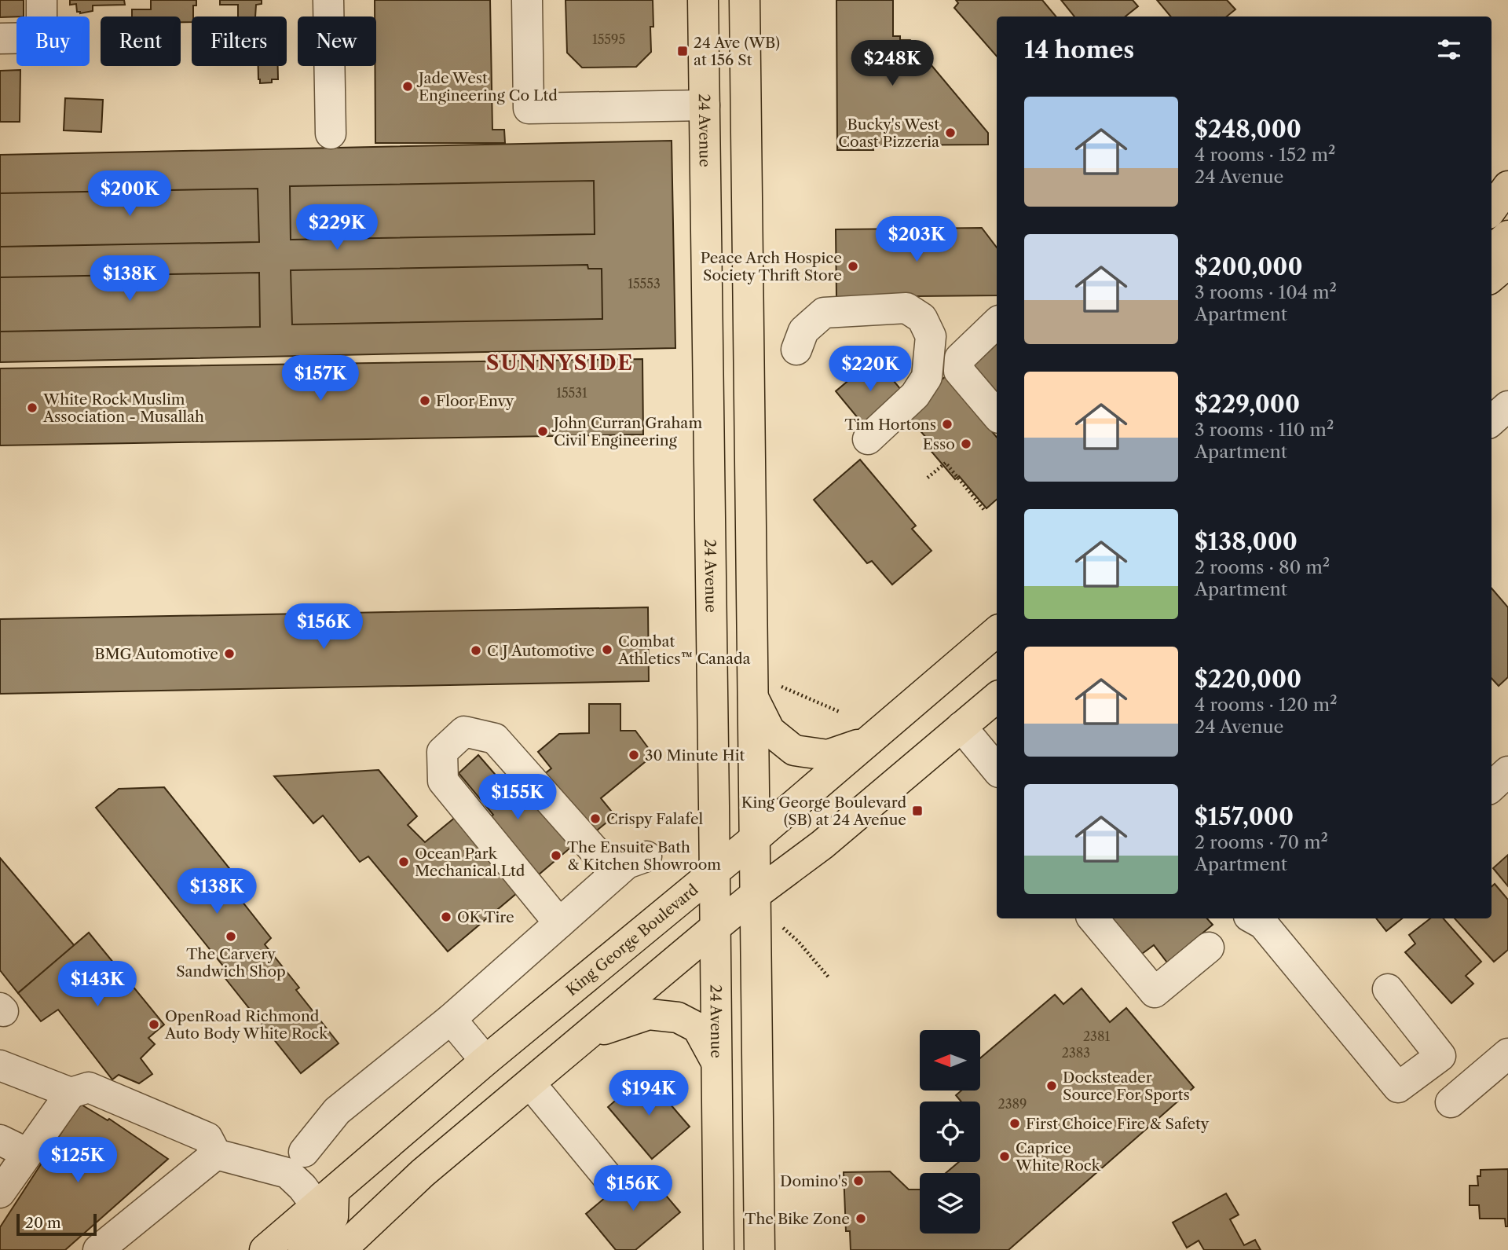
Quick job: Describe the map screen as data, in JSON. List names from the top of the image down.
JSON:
{
  "streets": {
    "main road": ["24 Avenue", "King George Boulevard"]
  },
  "crossings": [
    ["24 Avenue", "King George Boulevard"]
  ],
  "districts": ["SUNNYSIDE"],
  "places": {
    "transit": ["24 Ave (WB) at 156 St", "King George Boulevard (SB) at 24 Avenue"],
    "other": [
      "Jade West Engineering Co Ltd",
      "Bucky's West Coast Pizzeria",
      "Peace Arch Hospice Society Thrift Store",
      "Floor Envy",
      "White Rock Muslim Association - Musallah",
      "Tim Hortons",
      "John Curran Graham Civil Engineering",
      "Esso",
      "Combat Athletics™ Canada",
      "C J Automotive",
      "BMG Automotive",
      "30 Minute Hit",
      "Crispy Falafel",
      "The Ensuite Bath & Kitchen Showroom",
      "Ocean Park Mechanical Ltd",
      "OK Tire",
      "The Carvery Sandwich Shop",
      "OpenRoad Richmond Auto Body White Rock",
      "Docksteader Source For Sports",
      "First Choice Fire & Safety",
      "Caprice White Rock",
      "Domino's",
      "The Bike Zone"
    ]
  },
  "house_numbers": [
    "15595",
    "15553",
    "15531",
    "2381",
    "2383",
    "2389"
  ],
  "scale_bar": "20 m",
  "north": "left",
  "page": {
    "chip": [
      "Buy",
      "Rent",
      "Filters",
      "New"
    ],
    "heading": "14 homes",
    "price": [
      "$248K",
      "$200K",
      "$229K",
      "$203K",
      "$138K",
      "$220K",
      "$157K",
      "$156K",
      "$155K",
      "$138K",
      "$143K",
      "$194K",
      "$125K",
      "$156K"
    ],
    "list": [
      {
        "name": "$248,000",
        "note": "4 rooms · 152 m² · 24 Avenue"
      },
      {
        "name": "$200,000",
        "note": "3 rooms · 104 m² · Apartment"
      },
      {
        "name": "$229,000",
        "note": "3 rooms · 110 m² · Apartment"
      },
      {
        "name": "$138,000",
        "note": "2 rooms · 80 m² · Apartment"
      },
      {
        "name": "$220,000",
        "note": "4 rooms · 120 m² · 24 Avenue"
      },
      {
        "name": "$157,000",
        "note": "2 rooms · 70 m² · Apartment"
      }
    ],
    "scale": "20 m"
  }
}
